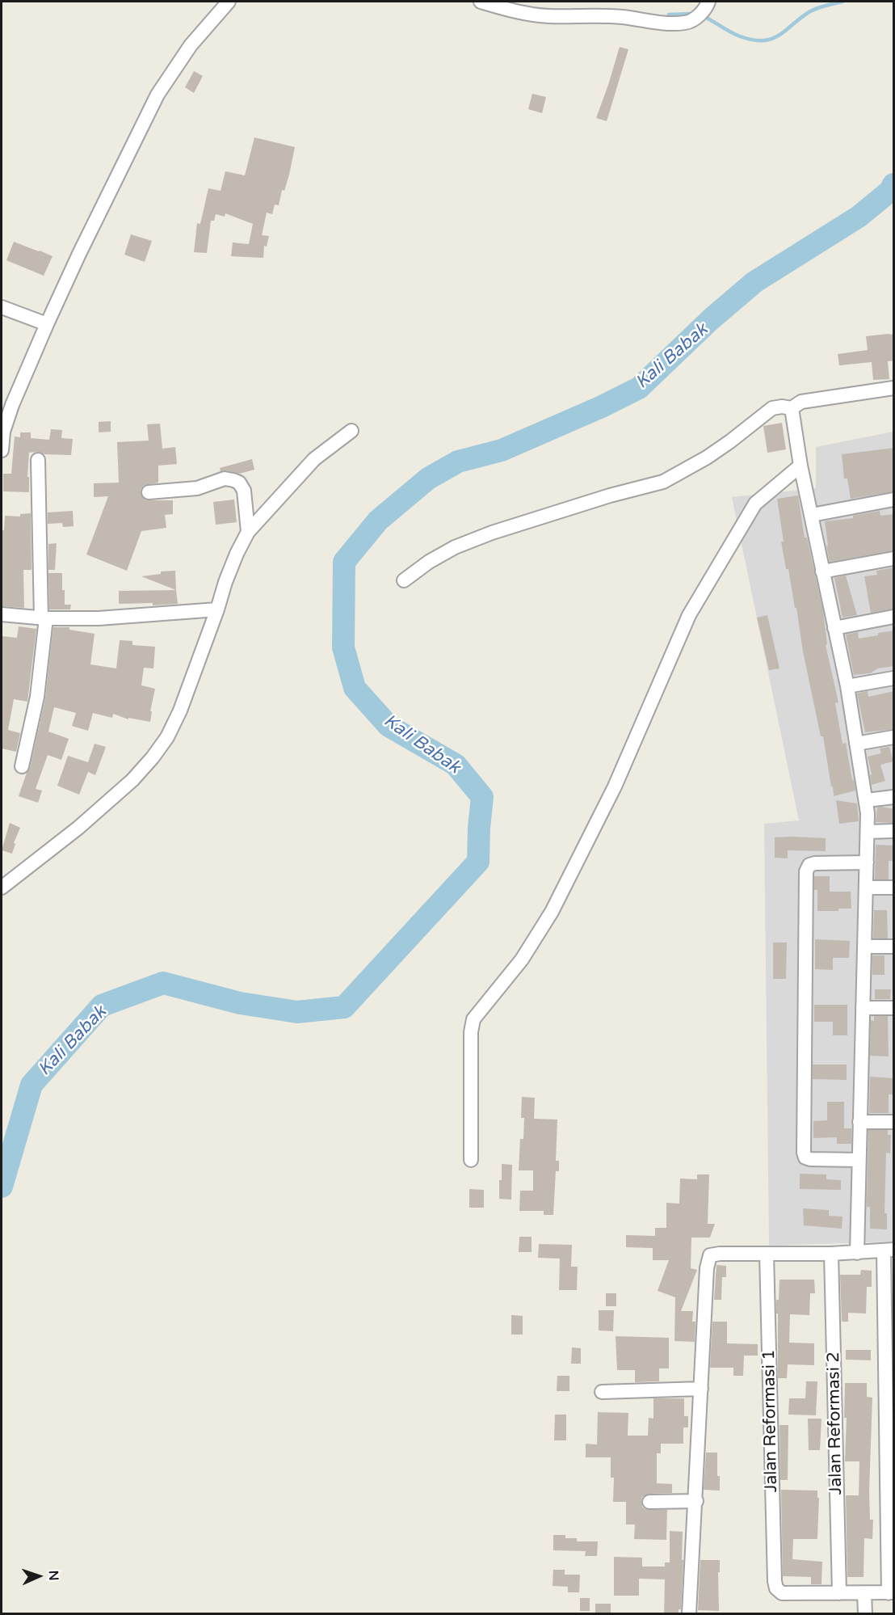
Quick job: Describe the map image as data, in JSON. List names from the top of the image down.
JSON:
{
  "streets": {
    "street": ["Jalan Reformasi 1", "Jalan Reformasi 2"]
  },
  "crossings": [
    ["Jalan Reformasi 1", "Jalan Reformasi 2"]
  ],
  "water": ["Kali Babak"],
  "north": "right"
}
